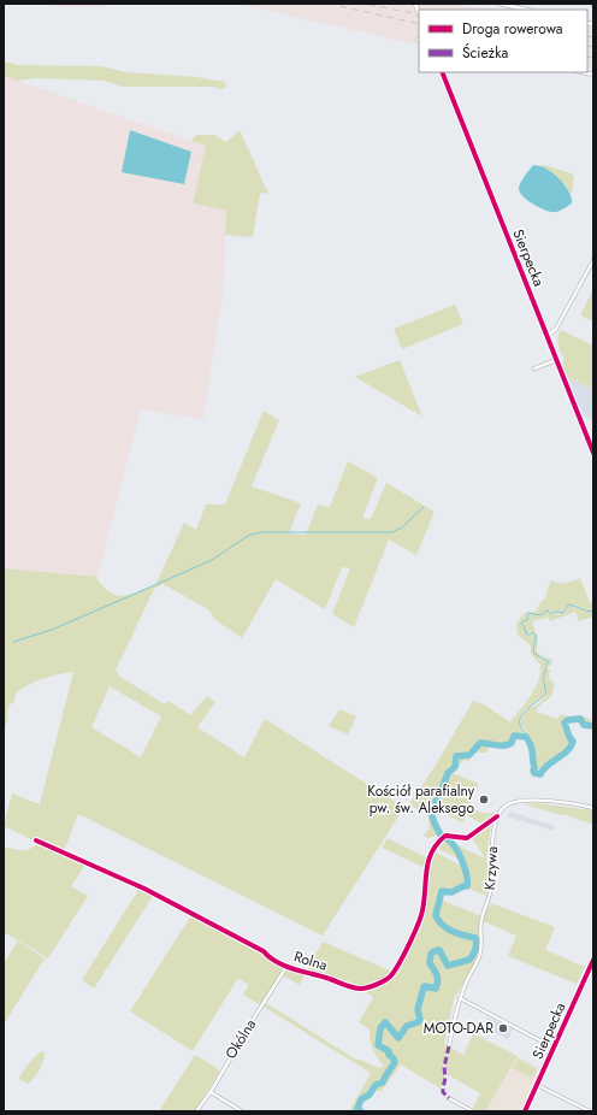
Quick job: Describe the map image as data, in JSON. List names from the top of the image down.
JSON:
{
  "streets": {
    "street": [
      "Sierpecka",
      "Krzywa",
      "Rolna",
      "Okólna"
    ]
  },
  "crossings": [
    ["Krzywa", "Rolna"],
    ["Rolna", "Okólna"]
  ],
  "places": ["Kościół parafialny pw. św. Aleksego", "MOTO-DAR"],
  "legend": ["Droga rowerowa", "Ścieżka"]
}
